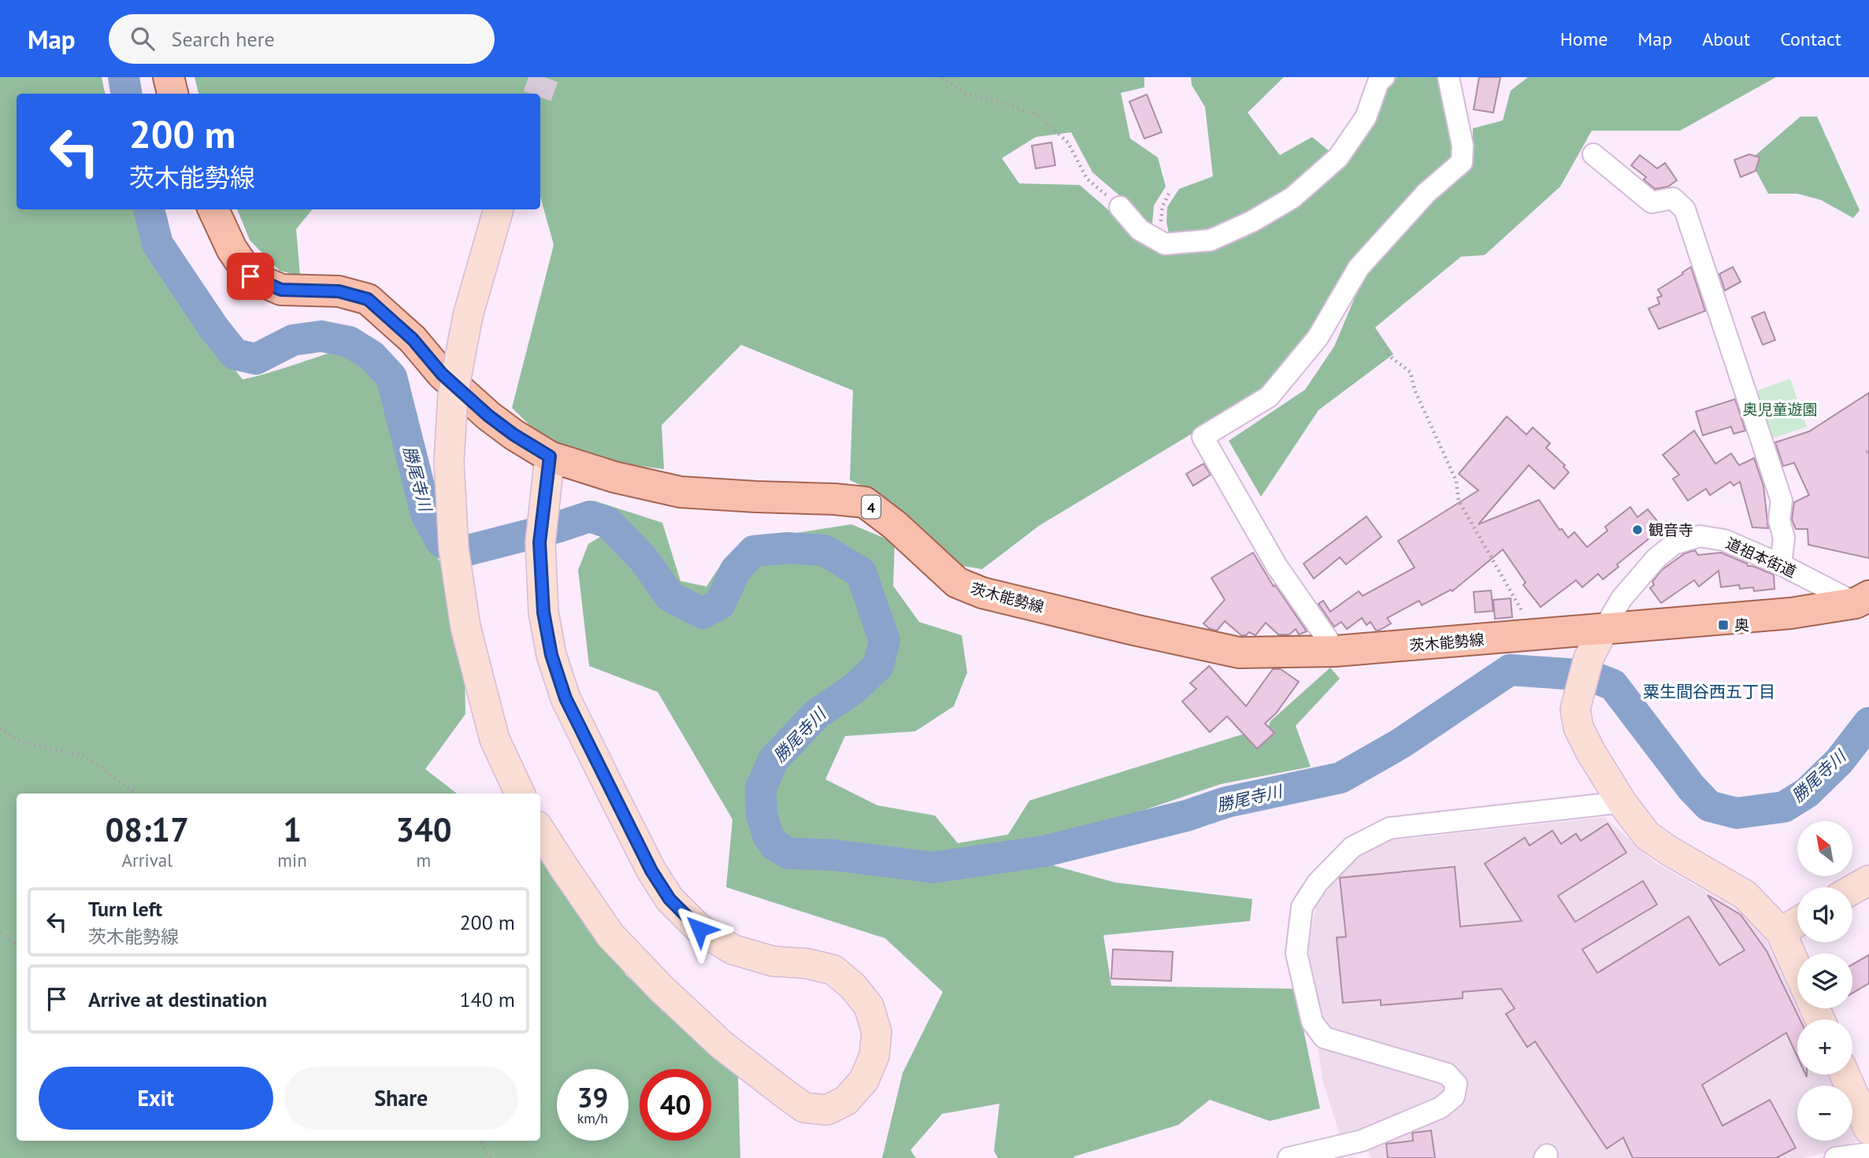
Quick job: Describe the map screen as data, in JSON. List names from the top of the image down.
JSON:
{
  "streets": {
    "main road": ["4", "茨木能勢線"],
    "street": ["道祖本街道"]
  },
  "crossings": [
    ["道祖本街道", "茨木能勢線"]
  ],
  "districts": ["粟生間谷西五丁目"],
  "water": ["勝尾寺川"],
  "parks": ["奥児童遊園"],
  "places": {
    "other": ["観音寺"],
    "transit": ["奥"]
  },
  "north": "top left",
  "page": {
    "header": "Map",
    "search": "Search here",
    "nav": [
      "Home",
      "Map",
      "About",
      "Contact"
    ],
    "turn": ["200 m", "茨木能勢線"],
    "eta": [
      "08:17",
      "Arrival",
      "1",
      "min",
      "340",
      "m"
    ],
    "map_buttons": ["+", "−"],
    "list": [
      {
        "name": "Turn left",
        "note": "茨木能勢線",
        "value": "200 m"
      },
      {
        "name": "Arrive at destination",
        "value": "140 m"
      }
    ],
    "buttons": ["Exit", "Share"],
    "speed": "39 km/h",
    "limit": "40"
  }
}
